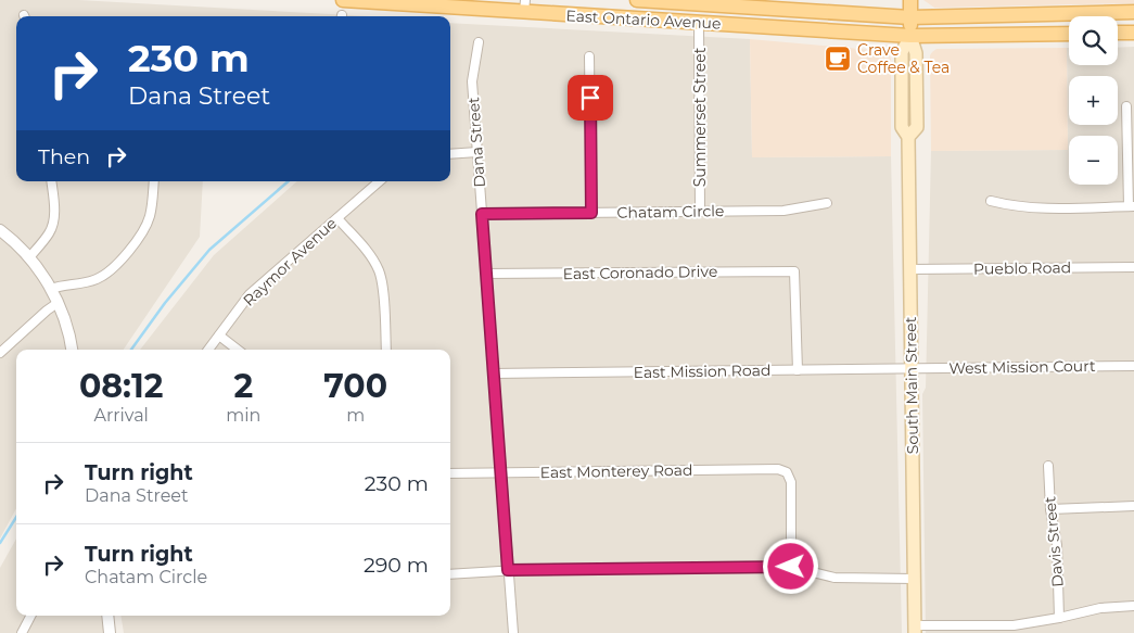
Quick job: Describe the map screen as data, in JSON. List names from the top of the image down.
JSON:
{
  "streets": {
    "main road": ["East Ontario Avenue", "South Main Street"],
    "street": [
      "Summerset Street",
      "Dana Street",
      "Chatam Circle",
      "Raymor Avenue",
      "Pueblo Road",
      "East Coronado Drive",
      "West Mission Court",
      "East Mission Road",
      "East Monterey Road",
      "Davis Street"
    ]
  },
  "crossings": [
    ["East Ontario Avenue", "Summerset Street"],
    ["East Ontario Avenue", "South Main Street"],
    ["Summerset Street", "Chatam Circle"],
    ["Dana Street", "Chatam Circle"],
    ["Dana Street", "East Coronado Drive"],
    ["Dana Street", "East Mission Road"],
    ["Dana Street", "East Monterey Road"],
    ["Pueblo Road", "South Main Street"],
    ["East Coronado Drive", "East Mission Road"],
    ["West Mission Court", "East Mission Road"],
    ["West Mission Court", "South Main Street"],
    ["East Mission Road", "South Main Street"]
  ],
  "places": {
    "cafe": ["Crave Coffee & Tea"]
  },
  "page": {
    "map_buttons": ["+", "−"],
    "turn": ["230 m", "Dana Street"],
    "then": "Then",
    "eta": [
      "08:12",
      "Arrival",
      "2",
      "min",
      "700",
      "m"
    ],
    "list": [
      {
        "name": "Turn right",
        "note": "Dana Street",
        "value": "230 m"
      },
      {
        "name": "Turn right",
        "note": "Chatam Circle",
        "value": "290 m"
      }
    ]
  }
}
